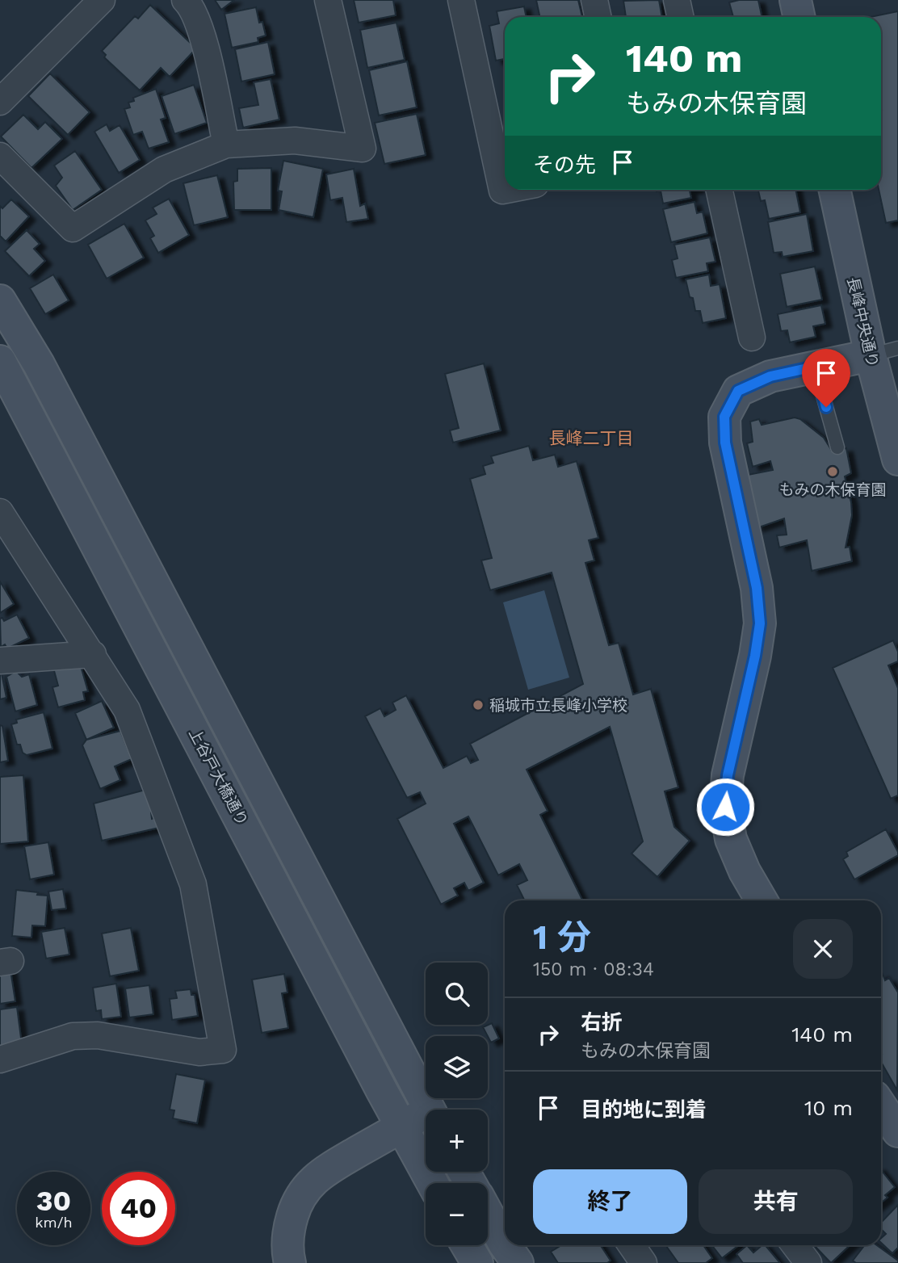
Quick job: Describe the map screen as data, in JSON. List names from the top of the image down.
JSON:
{
  "streets": {
    "street": ["長峰中央通り", "上谷戸大橋通り"]
  },
  "districts": ["長峰二丁目"],
  "places": ["もみの木保育園", "稲城市立長峰小学校"],
  "page": {
    "turn": ["140 m", "もみの木保育園"],
    "then": "その先",
    "heading": ["1 分", "150 m · 08:34"],
    "map_buttons": ["+", "−"],
    "list": [
      {
        "name": "右折",
        "note": "もみの木保育園",
        "value": "140 m"
      },
      {
        "name": "目的地に到着",
        "value": "10 m"
      }
    ],
    "buttons": ["終了", "共有"],
    "speed": "30 km/h",
    "limit": "40"
  }
}
